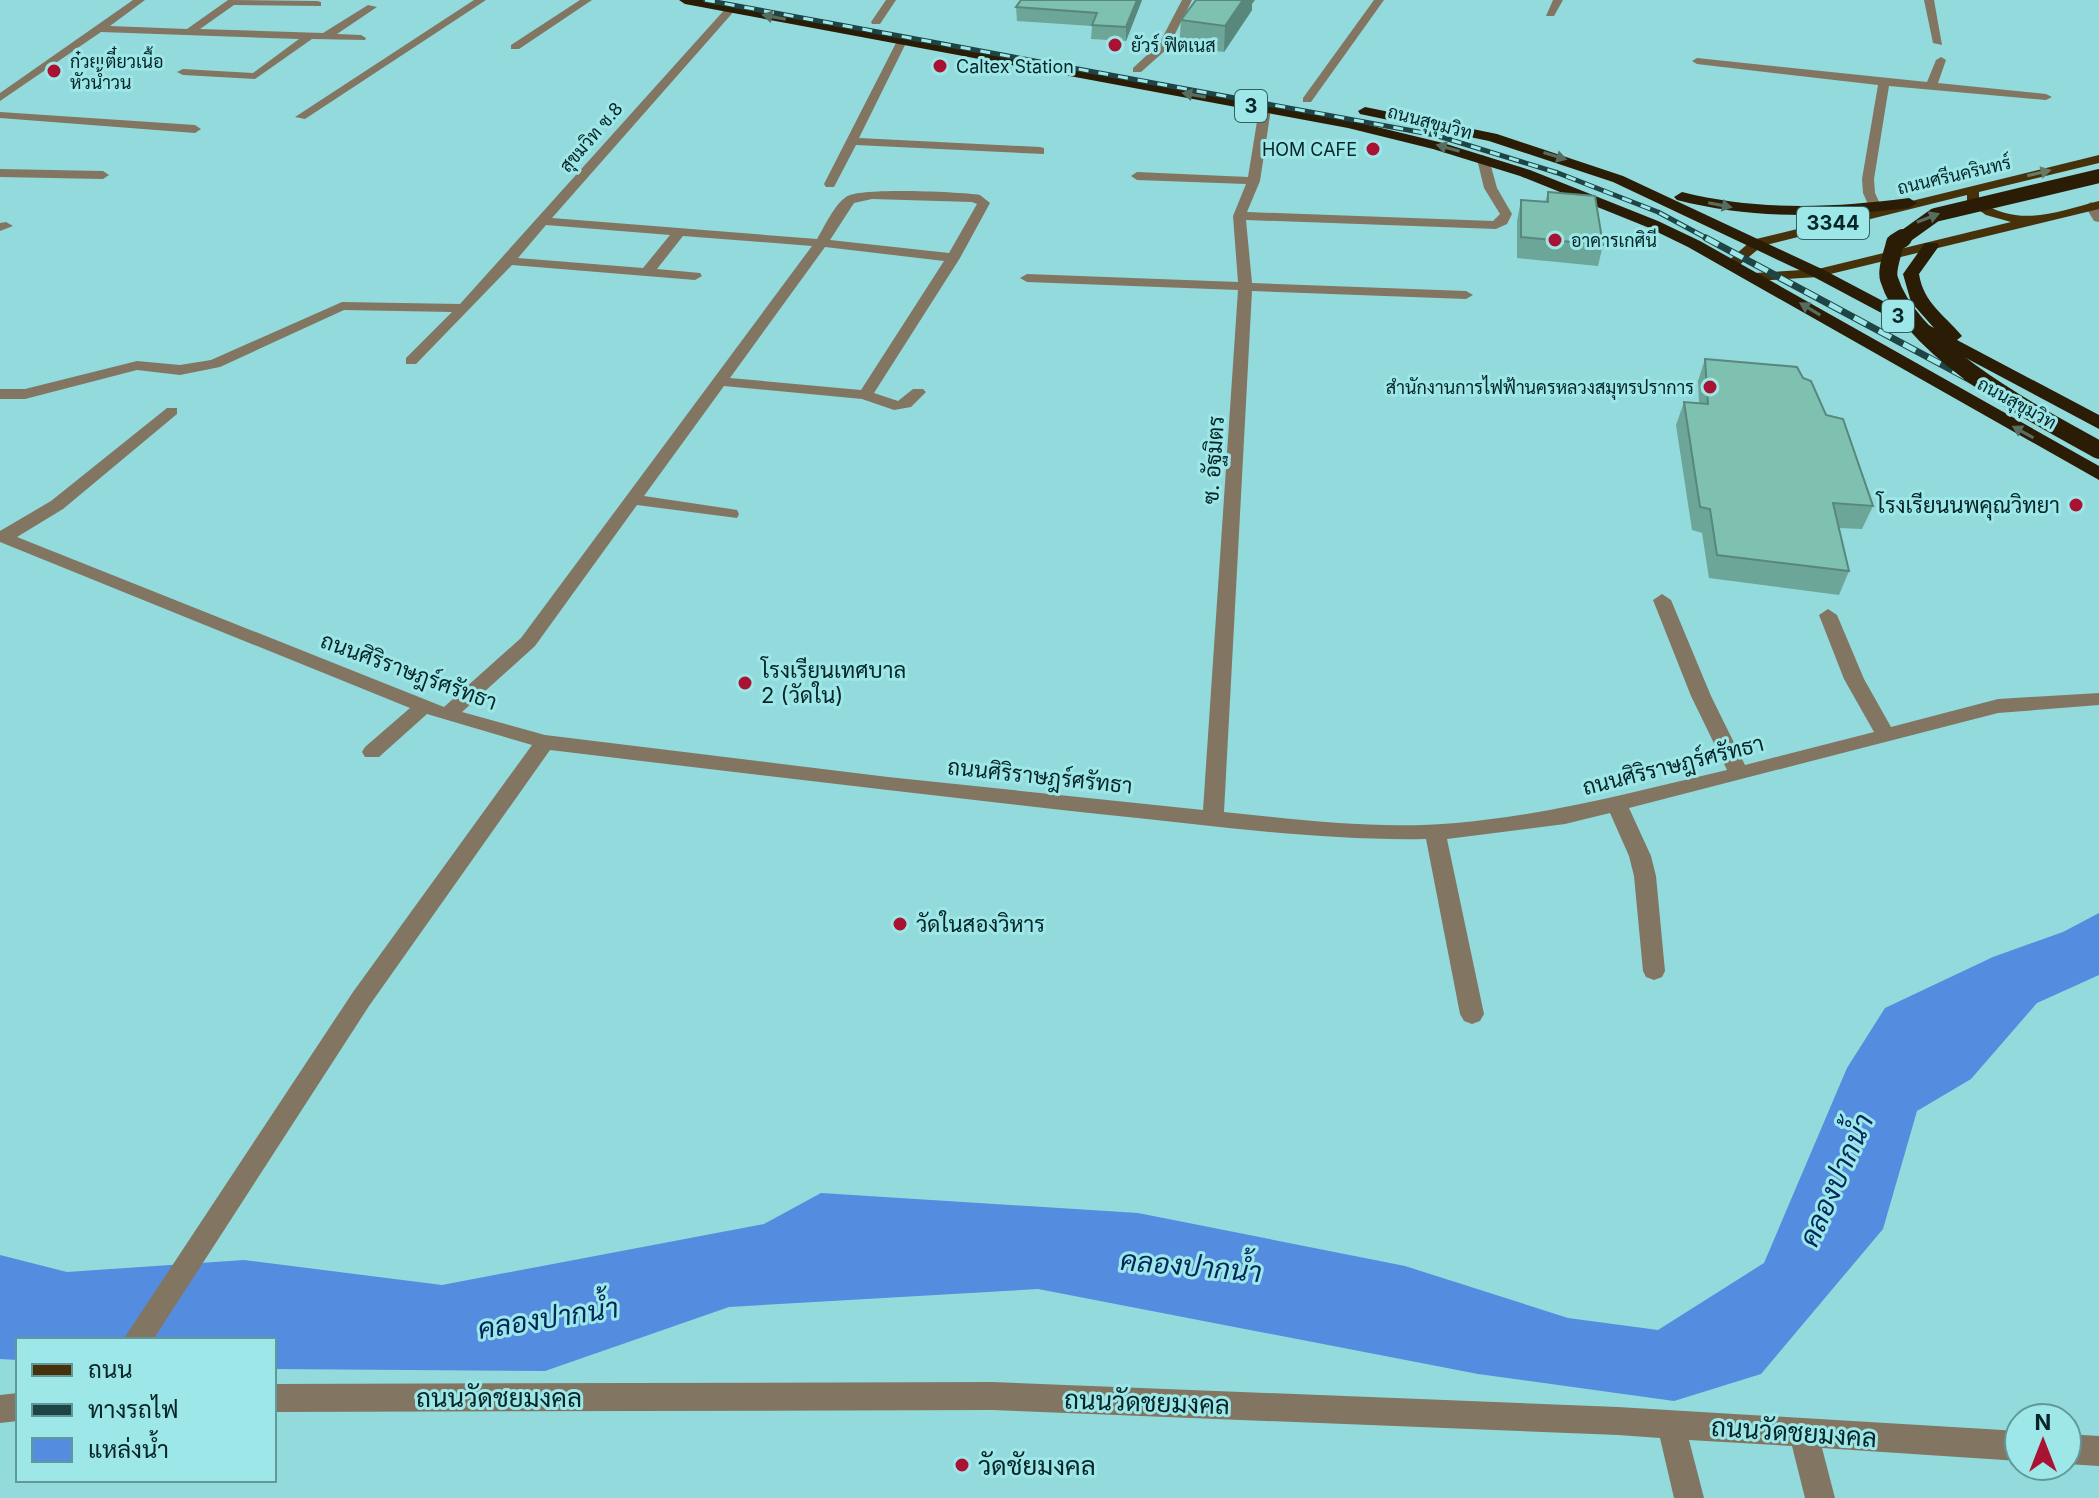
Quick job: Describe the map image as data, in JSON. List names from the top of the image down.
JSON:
{
  "streets": {
    "highway": ["3", "ถนนสุขุมวิท"],
    "main road": ["ถนนศรีนครินทร์", "3344"],
    "street": [
      "สุขมวิท ซ.8",
      "ซ. อัฐมิตร",
      "ถนนศิริราษฎร์ศรัทธา",
      "ถนนวัดชยมงคล"
    ]
  },
  "crossings": [
    ["ถนนสุขุมวิท", "สุขมวิท ซ.8"],
    ["ถนนสุขุมวิท", "ถนนศรีนครินทร์"],
    ["ถนนสุขุมวิท", "3344"],
    ["ถนนสุขุมวิท", "ซ. อัฐมิตร"],
    ["ซ. อัฐมิตร", "ถนนศิริราษฎร์ศรัทธา"]
  ],
  "water": ["คลองปากน้ำ"],
  "places": [
    "ยัวร์ ฟิตเนส",
    "Caltex Station",
    "ก๋วยเตี๋ยวเนื้อ หัวน้ำวน",
    "HOM CAFE",
    "อาคารเกศินี",
    "สำนักงานการไฟฟ้านครหลวงสมุทรปราการ",
    "โรงเรียนนพคุณวิทยา",
    "โรงเรียนเทศบาล 2 (วัดใน)",
    "วัดในสองวิหาร",
    "วัดชัยมงคล"
  ],
  "legend": ["ถนน", "ทางรถไฟ", "แหล่งน้ำ"],
  "north": "top"
}
